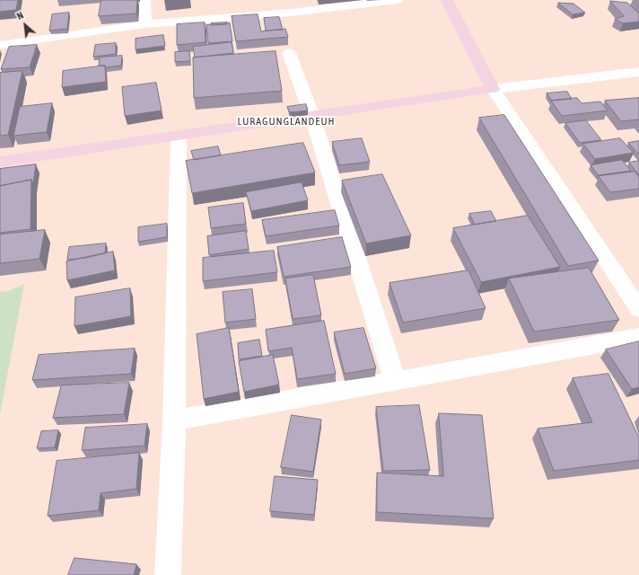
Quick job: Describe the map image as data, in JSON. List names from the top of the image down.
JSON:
{
  "districts": ["LURAGUNGLANDEUH"],
  "north": "top left"
}
